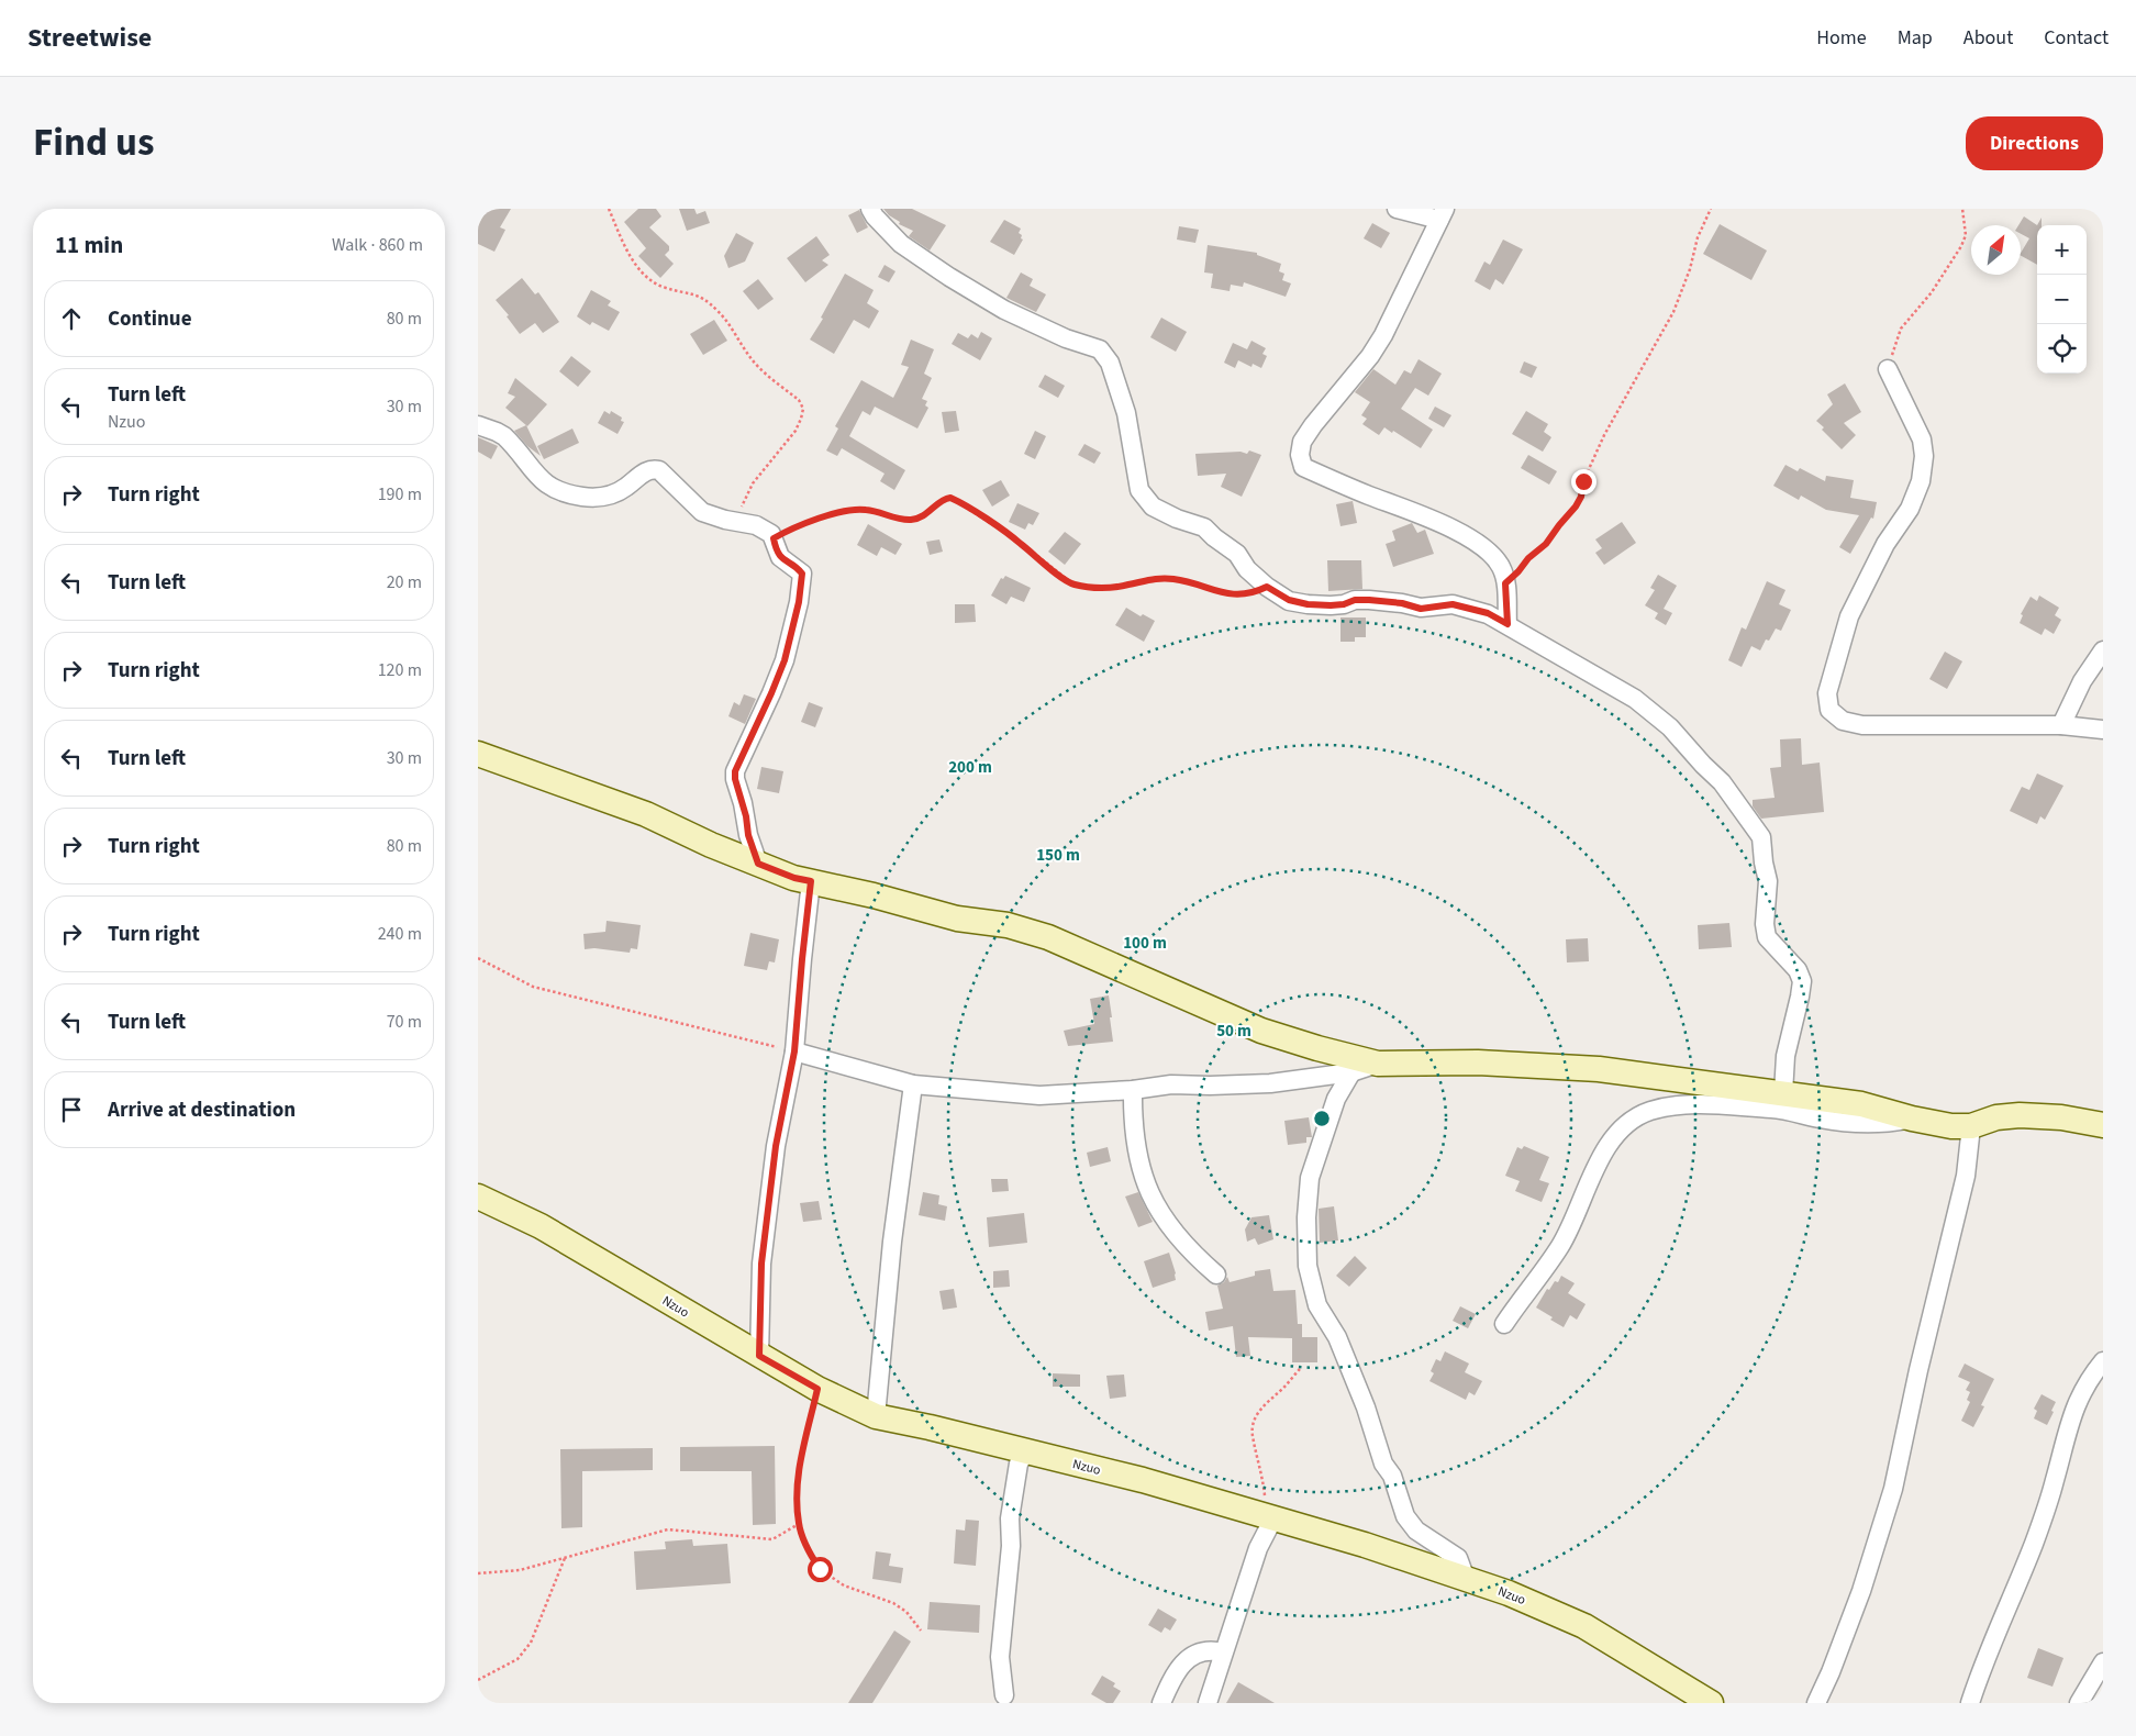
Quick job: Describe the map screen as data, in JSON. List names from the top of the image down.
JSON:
{
  "streets": {
    "street": ["Nzuo"]
  },
  "north": "top right",
  "page": {
    "header": "Streetwise",
    "nav": [
      "Home",
      "Map",
      "About",
      "Contact"
    ],
    "title": "Find us",
    "buttons": "Directions",
    "heading": ["11 min", "Walk · 860 m"],
    "map_buttons": ["+", "−"],
    "list": [
      ["Continue", "80 m"],
      ["Turn left", "Nzuo", "30 m"],
      ["Turn right", "190 m"],
      ["Turn left", "20 m"],
      ["Turn right", "120 m"],
      ["Turn left", "30 m"],
      ["Turn right", "80 m"],
      ["Turn right", "240 m"],
      ["Turn left", "70 m"],
      "Arrive at destination"
    ]
  },
  "rings": [
    "200 m",
    "150 m",
    "100 m",
    "50 m"
  ]
}
